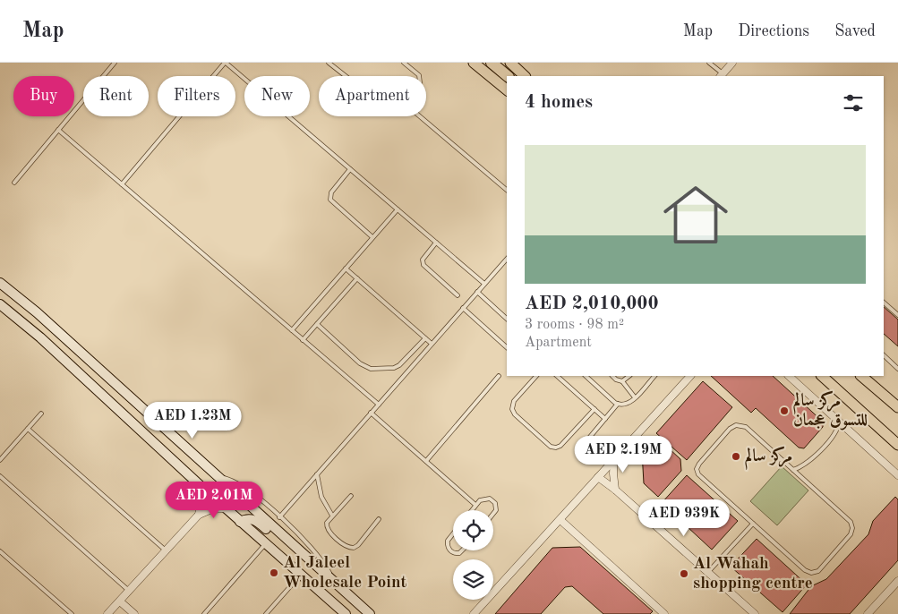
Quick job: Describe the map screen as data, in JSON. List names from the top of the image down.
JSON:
{
  "places": [
    "مركز سالم للتسوق عجمان",
    "مركز سالم",
    "Al Jaleel Wholesale Point",
    "Al Wahah shopping centre"
  ],
  "page": {
    "header": "Map",
    "nav": ["Map", "Directions", "Saved"],
    "chip": [
      "Buy",
      "Rent",
      "Filters",
      "New",
      "Apartment"
    ],
    "heading": "4 homes",
    "list": [
      {
        "name": "AED 2,010,000",
        "note": "3 rooms · 98 m² · Apartment"
      }
    ],
    "price": [
      "AED 1.23M",
      "AED 2.19M",
      "AED 2.01M",
      "AED 939K"
    ]
  }
}
